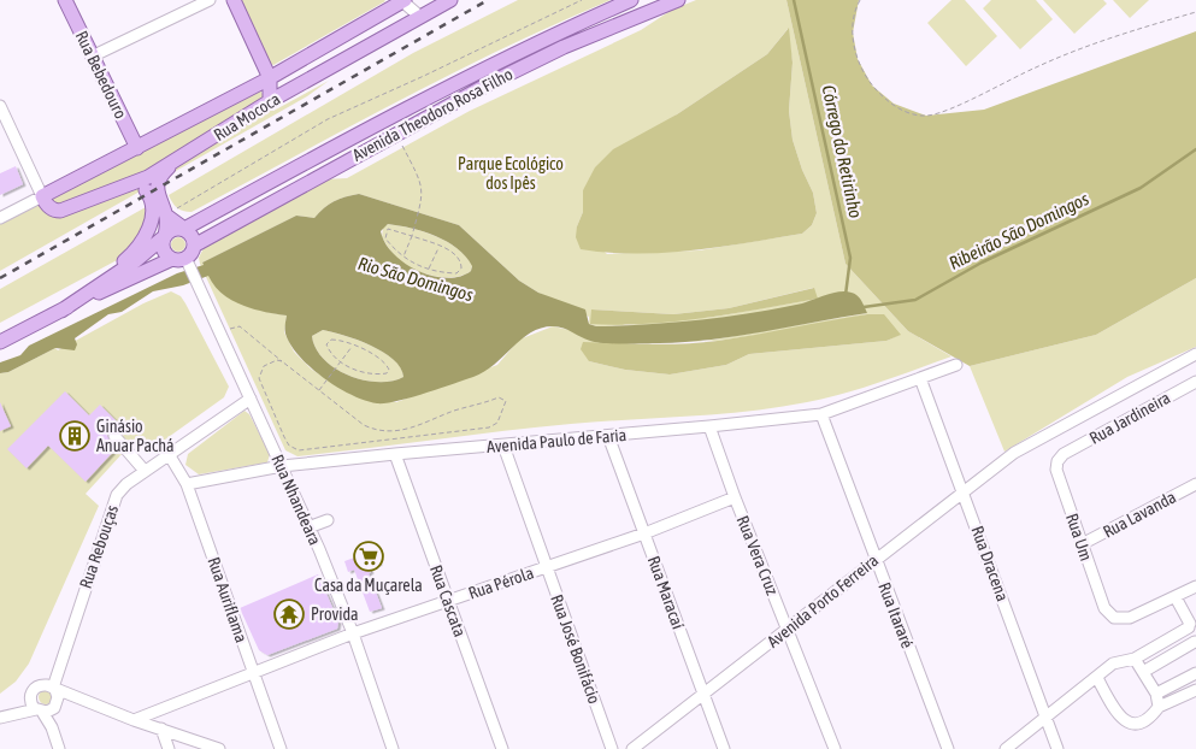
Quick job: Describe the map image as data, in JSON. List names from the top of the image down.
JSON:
{
  "streets": {
    "main road": ["Rua Bebedouro", "Avenida Theodoro Rosa Filho", "Rua Mococa"],
    "street": [
      "Rua Jardineira",
      "Avenida Paulo de Faria",
      "Rua Nhandeara",
      "Rua Lavanda",
      "Rua Um",
      "Rua Rebouças",
      "Rua Vera Cruz",
      "Rua Dracena",
      "Rua Pérola",
      "Rua Maracaí",
      "Rua Auriflama",
      "Rua Cascata",
      "Avenida Porto Ferreira",
      "Rua Itararé",
      "Rua José Bonifácio"
    ]
  },
  "crossings": [
    ["Rua Bebedouro", "Rua Mococa"],
    ["Avenida Theodoro Rosa Filho", "Rua Nhandeara"],
    ["Rua Jardineira", "Rua Um"],
    ["Avenida Paulo de Faria", "Rua Nhandeara"],
    ["Avenida Paulo de Faria", "Rua Vera Cruz"],
    ["Avenida Paulo de Faria", "Rua Dracena"],
    ["Avenida Paulo de Faria", "Rua Maracaí"],
    ["Avenida Paulo de Faria", "Rua Auriflama"],
    ["Avenida Paulo de Faria", "Rua Cascata"],
    ["Avenida Paulo de Faria", "Rua Itararé"],
    ["Avenida Paulo de Faria", "Rua José Bonifácio"],
    ["Rua Nhandeara", "Rua Rebouças"],
    ["Rua Nhandeara", "Rua Pérola"],
    ["Rua Lavanda", "Rua Um"],
    ["Rua Rebouças", "Rua Auriflama"],
    ["Rua Vera Cruz", "Rua Pérola"],
    ["Rua Vera Cruz", "Avenida Porto Ferreira"],
    ["Rua Dracena", "Avenida Porto Ferreira"],
    ["Rua Pérola", "Rua Maracaí"],
    ["Rua Pérola", "Rua Auriflama"],
    ["Rua Pérola", "Rua Cascata"],
    ["Rua Pérola", "Rua José Bonifácio"],
    ["Rua Maracaí", "Avenida Porto Ferreira"],
    ["Avenida Porto Ferreira", "Rua Itararé"]
  ],
  "water": ["Córrego do Retirinho", "Ribeirão São Domingos", "Rio São Domingos"],
  "parks": ["Parque Ecológico dos Ipês"],
  "places": {
    "building": ["Ginásio Anuar Pachá"],
    "supermarket": ["Casa da Muçarela"],
    "temple": ["Provida"]
  }
}
